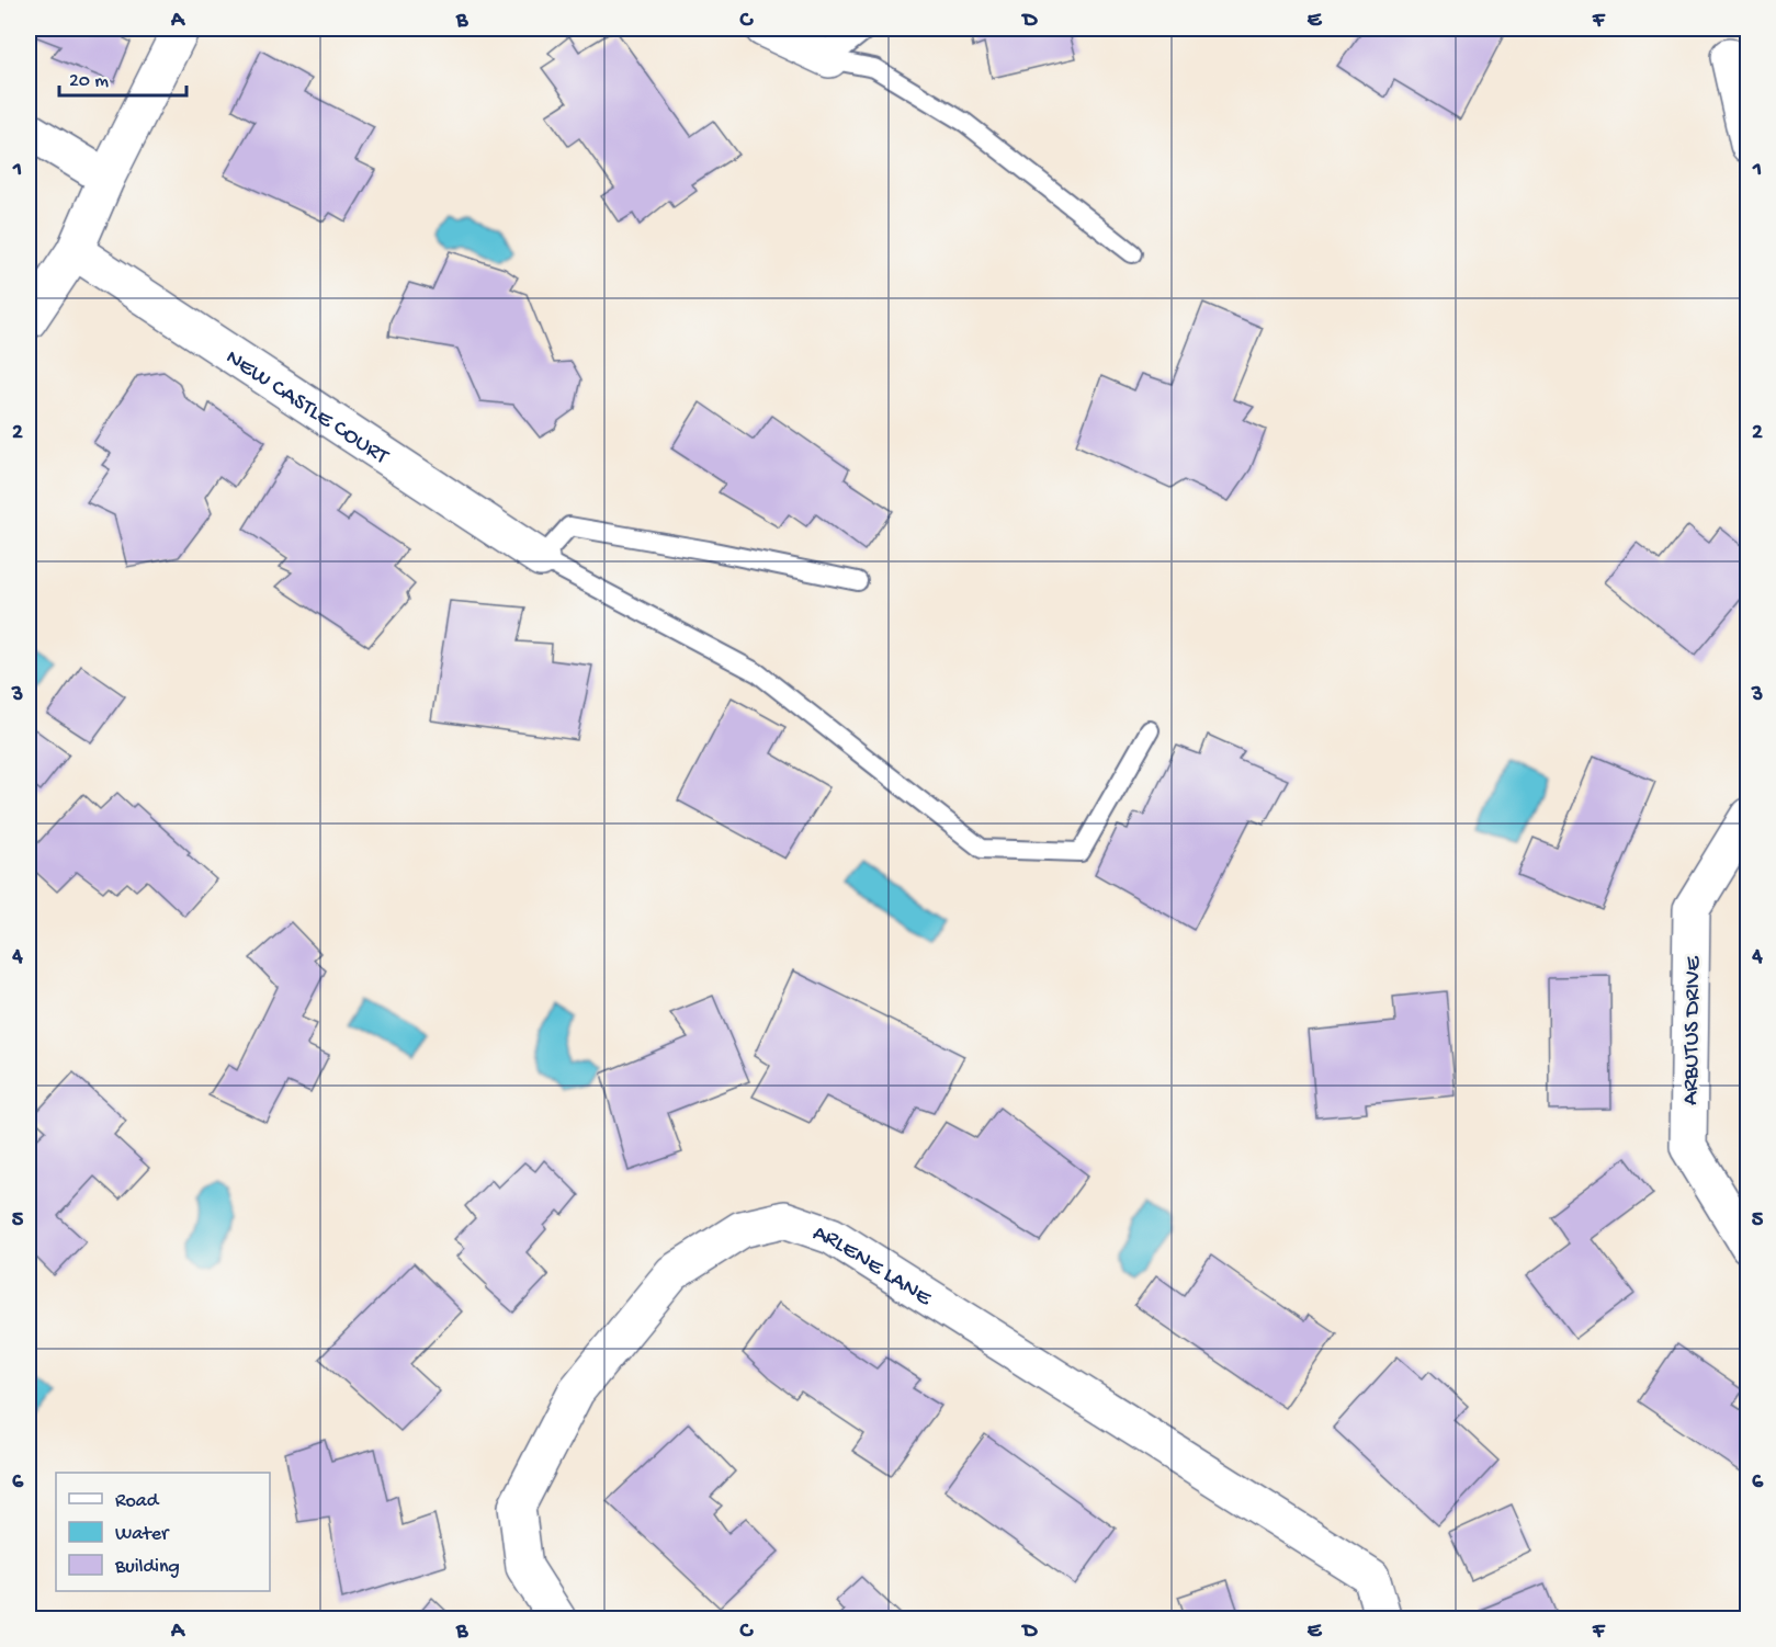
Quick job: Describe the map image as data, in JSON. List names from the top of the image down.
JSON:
{
  "streets": {
    "street": ["NEW CASTLE COURT", "ARBUTUS DRIVE", "ARLENE LANE"]
  },
  "legend": ["Road", "Water", "Building"],
  "scale_bar": "20 m",
  "grid": {
    "columns": [
      "A",
      "B",
      "C",
      "D",
      "E",
      "F"
    ],
    "rows": [
      "1",
      "2",
      "3",
      "4",
      "5",
      "6"
    ]
  }
}
